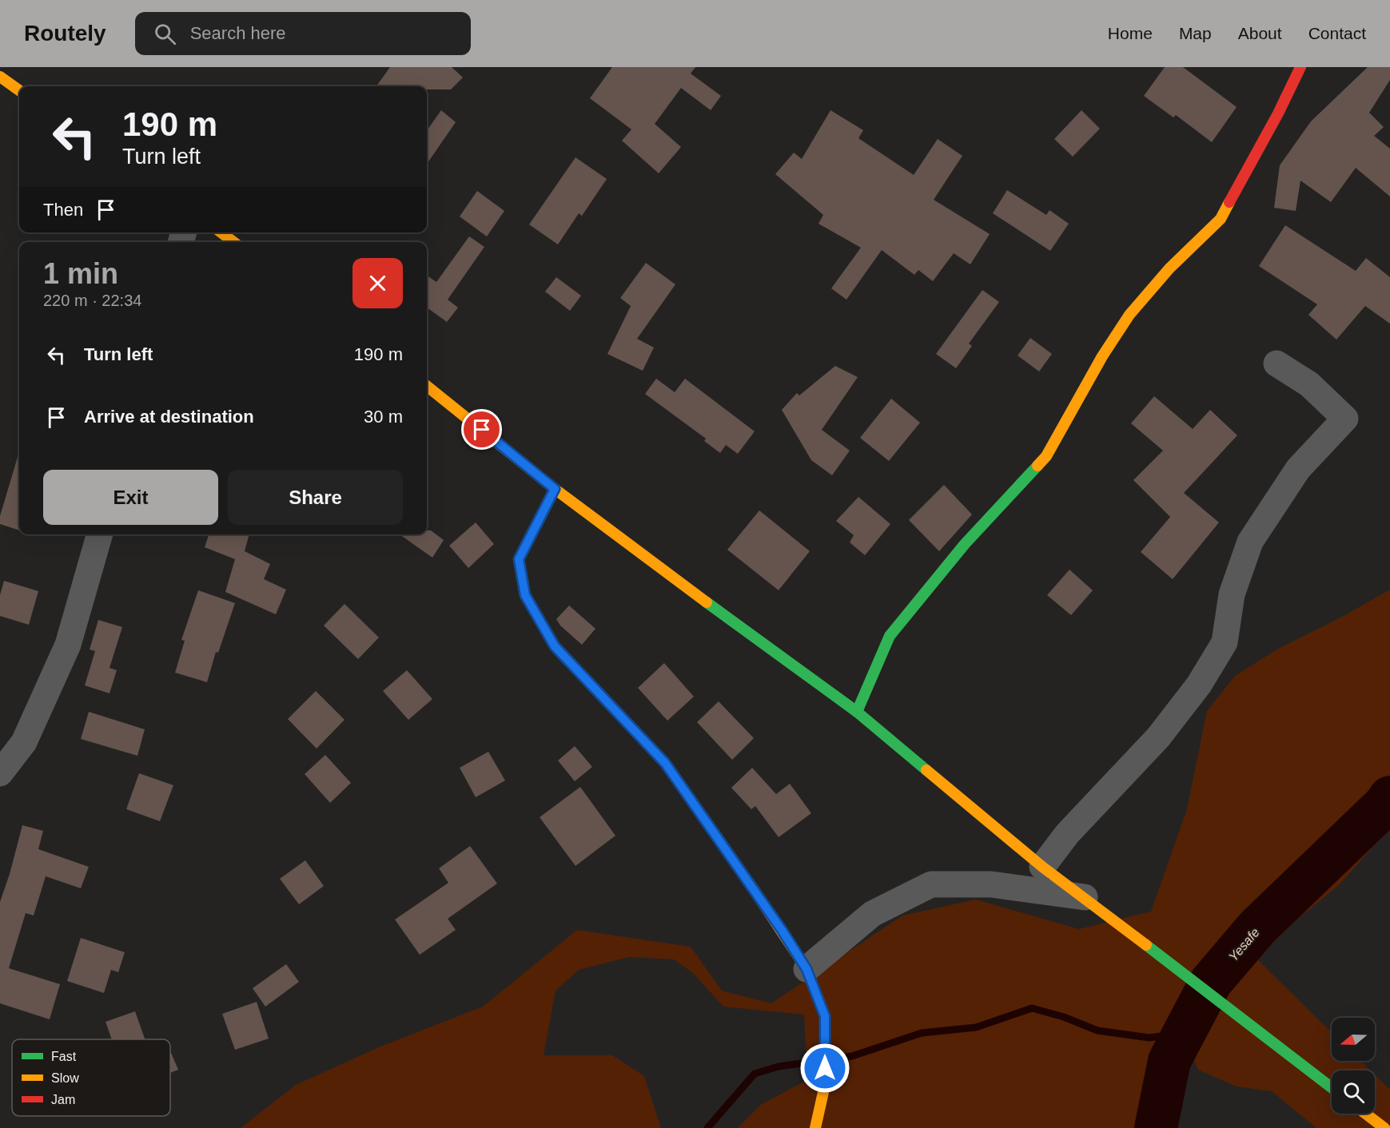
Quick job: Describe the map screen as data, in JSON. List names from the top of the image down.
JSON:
{
  "water": ["Yesafe"],
  "legend": ["Fast", "Slow", "Jam"],
  "north": "left",
  "page": {
    "header": "Routely",
    "search": "Search here",
    "nav": [
      "Home",
      "Map",
      "About",
      "Contact"
    ],
    "turn": ["190 m", "Turn left"],
    "then": "Then",
    "heading": ["1 min", "220 m · 22:34"],
    "list": [
      {
        "name": "Turn left",
        "value": "190 m"
      },
      {
        "name": "Arrive at destination",
        "value": "30 m"
      }
    ],
    "buttons": ["Exit", "Share"]
  }
}
